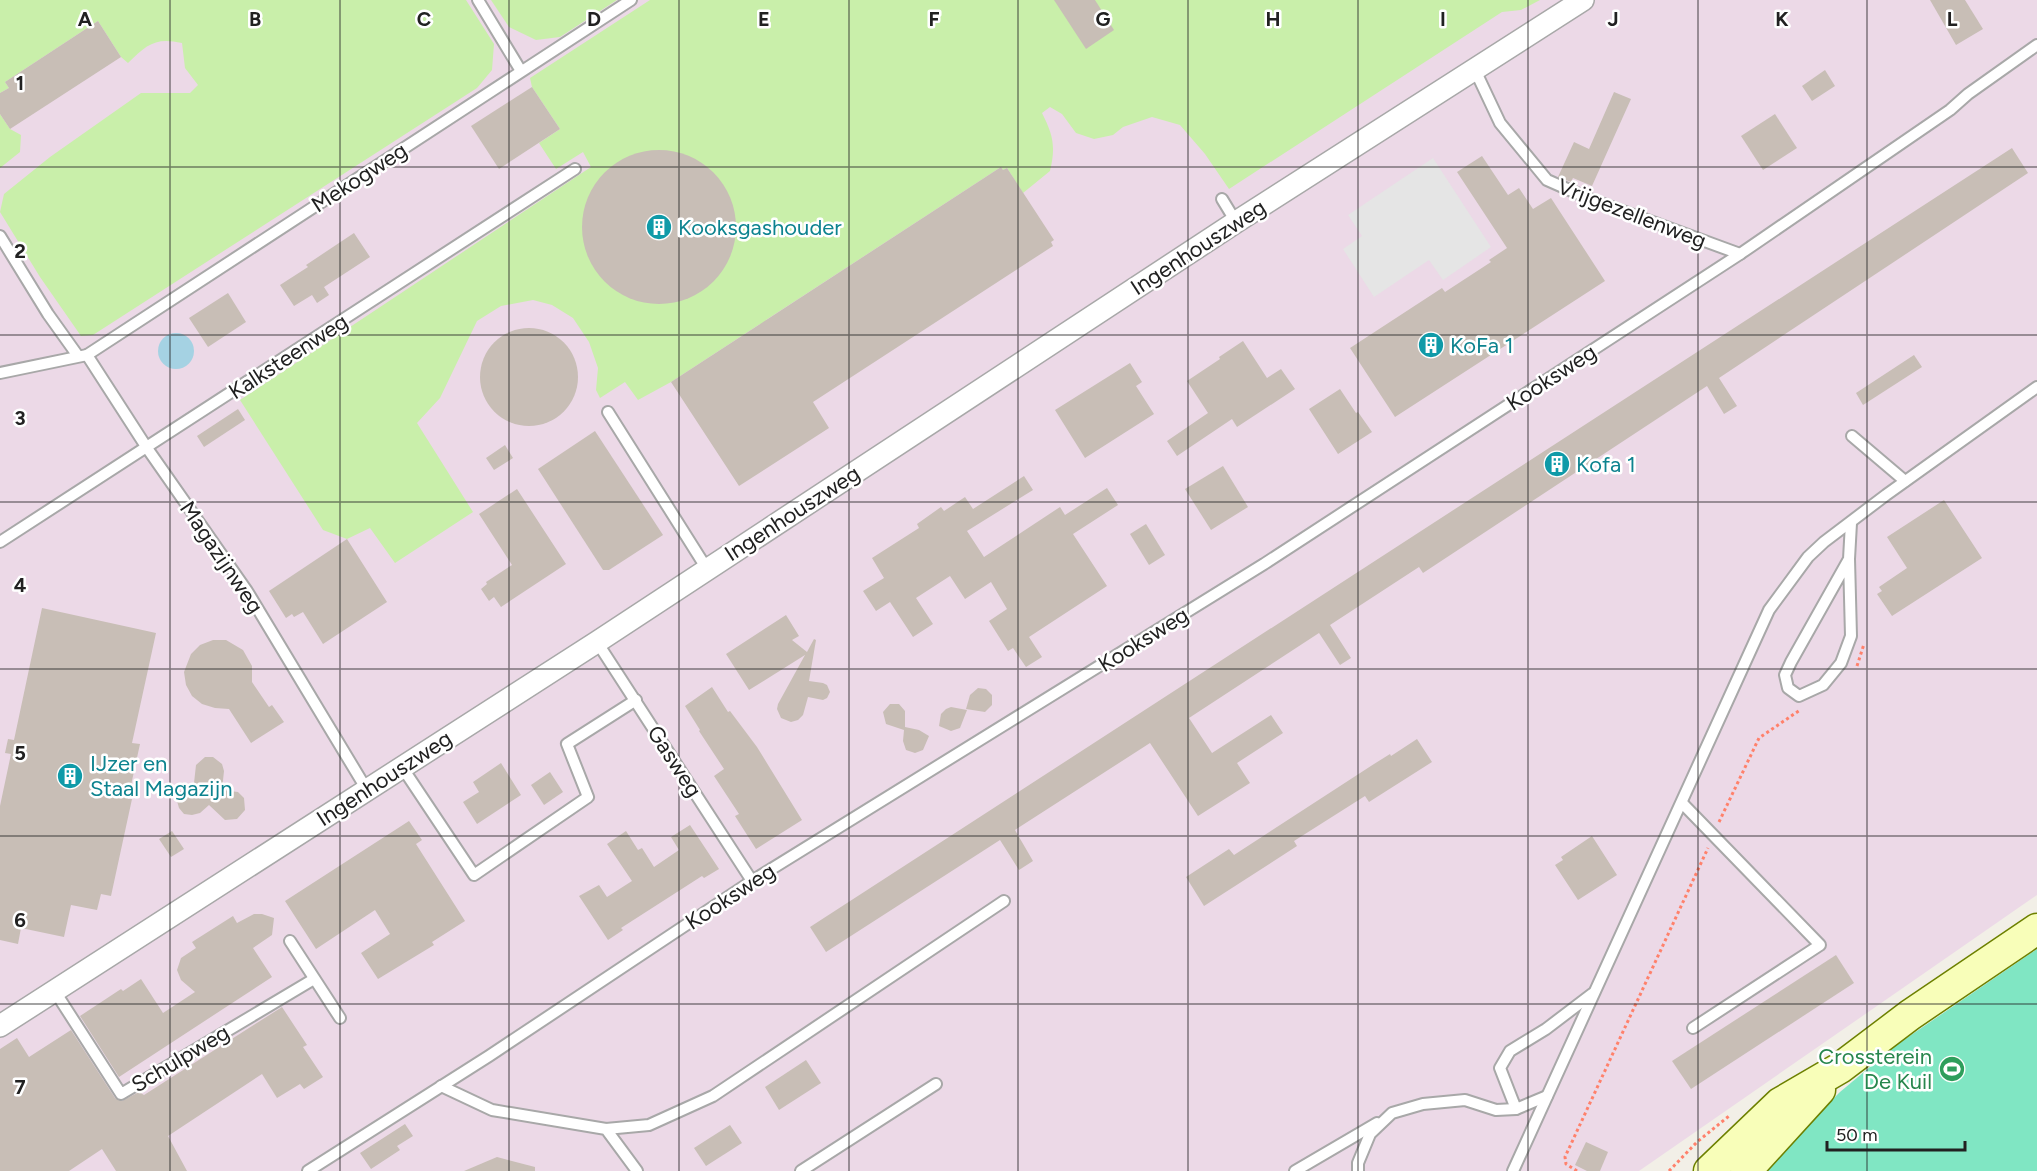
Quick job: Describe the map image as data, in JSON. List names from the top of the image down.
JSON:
{
  "streets": {
    "street": ["Ingenhouszweg"],
    "lane": [
      "Mekogweg",
      "Vrijgezellenweg",
      "Kalksteenweg",
      "Kooksweg",
      "Magazijnweg",
      "Gasweg",
      "Schulpweg"
    ]
  },
  "crossings": [
    ["Mekogweg", "Magazijnweg"],
    ["Vrijgezellenweg", "Ingenhouszweg"],
    ["Vrijgezellenweg", "Kooksweg"],
    ["Ingenhouszweg", "Magazijnweg"],
    ["Ingenhouszweg", "Gasweg"],
    ["Ingenhouszweg", "Schulpweg"],
    ["Kalksteenweg", "Magazijnweg"],
    ["Kooksweg", "Gasweg"]
  ],
  "places": {
    "building": [
      "Kooksgashouder",
      "KoFa 1",
      "Kofa 1",
      "IJzer en Staal Magazijn"
    ],
    "sports": ["Crossterein De Kuil"]
  },
  "scale_bar": "50 m",
  "grid": {
    "columns": [
      "A",
      "B",
      "C",
      "D",
      "E",
      "F",
      "G",
      "H",
      "I",
      "J",
      "K",
      "L"
    ],
    "rows": [
      "1",
      "2",
      "3",
      "4",
      "5",
      "6",
      "7"
    ]
  }
}
